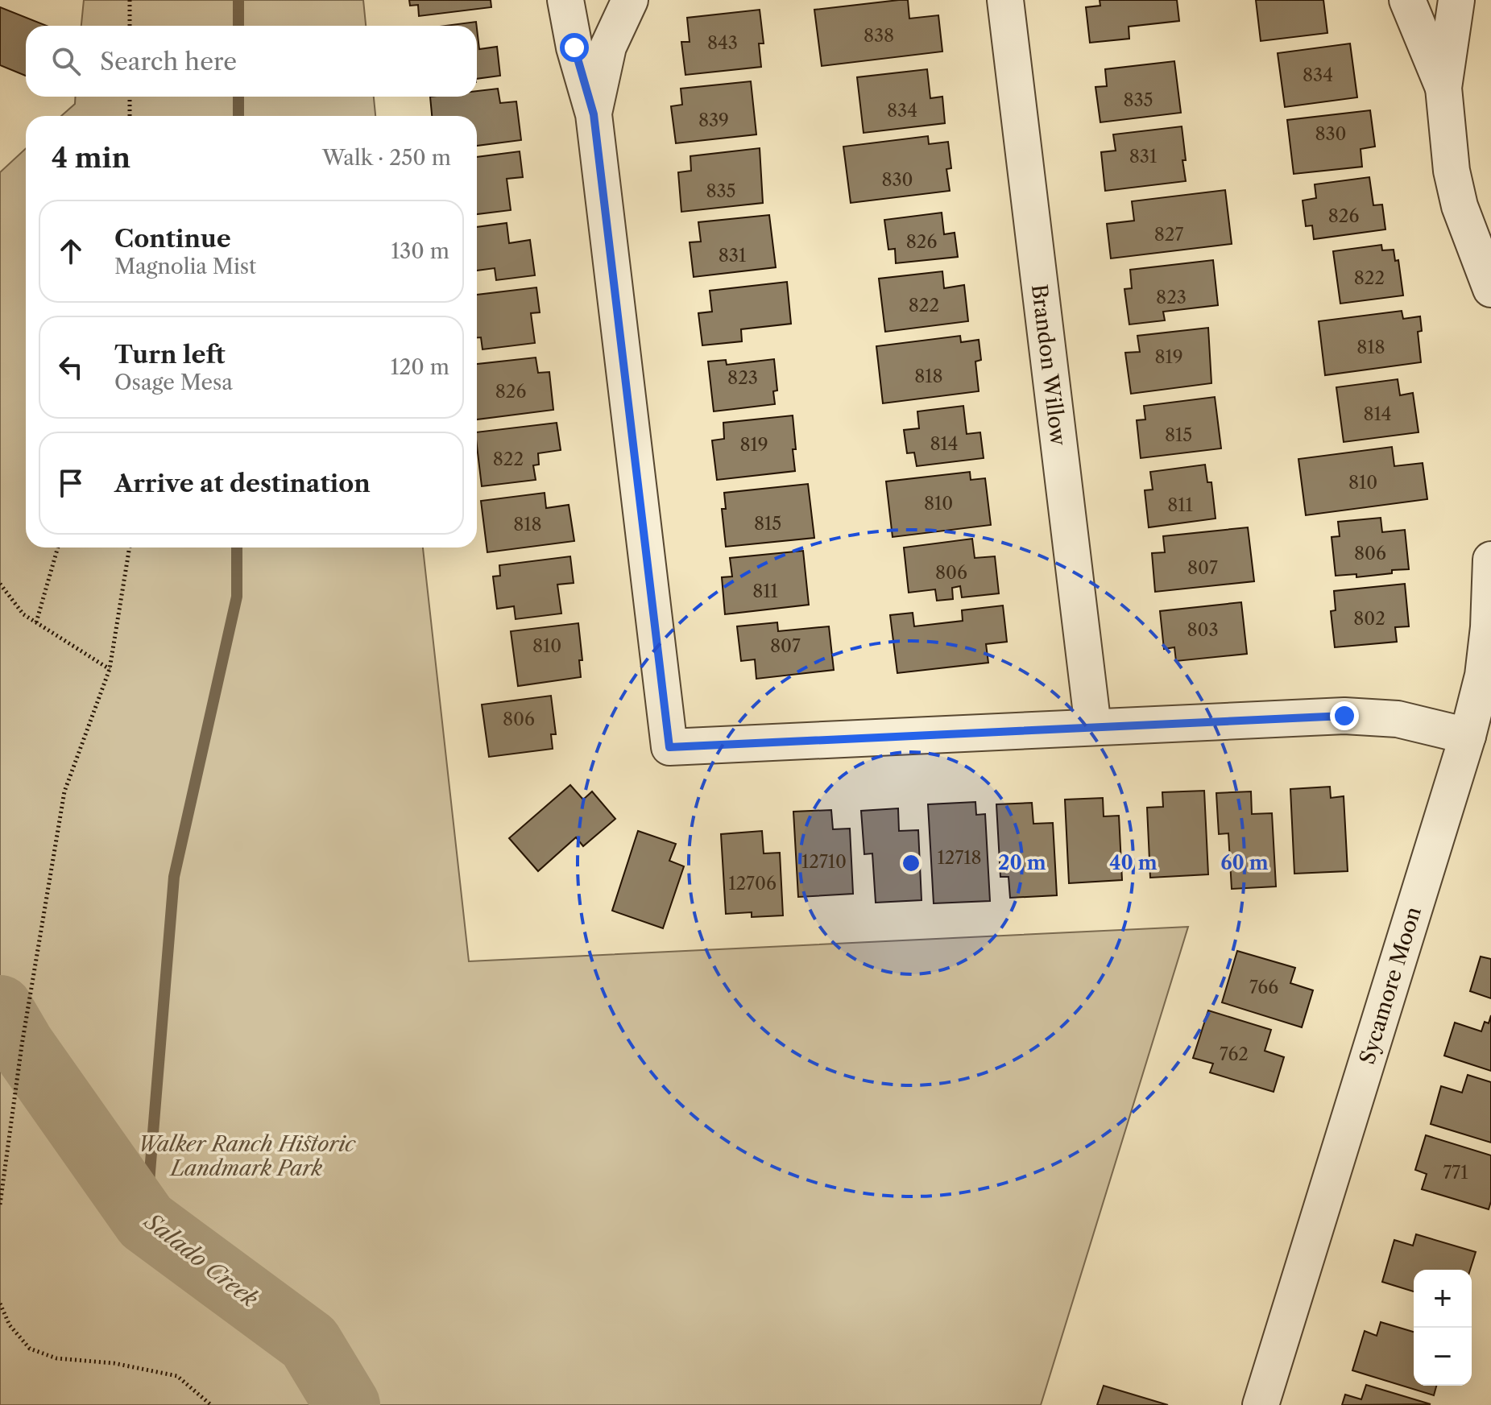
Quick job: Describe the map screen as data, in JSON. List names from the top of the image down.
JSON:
{
  "streets": {
    "street": ["Brandon Willow", "Sycamore Moon"]
  },
  "water": ["Salado Creek"],
  "parks": ["Walker Ranch Historic Landmark Park"],
  "house_numbers": [
    "838",
    "843",
    "834",
    "835",
    "834",
    "839",
    "830",
    "831",
    "830",
    "835",
    "826",
    "827",
    "826",
    "831",
    "822",
    "823",
    "822",
    "818",
    "819",
    "818",
    "823",
    "826",
    "814",
    "815",
    "814",
    "819",
    "822",
    "810",
    "810",
    "811",
    "815",
    "818",
    "806",
    "807",
    "806",
    "811",
    "802",
    "803",
    "810",
    "807",
    "806",
    "12718",
    "12710",
    "12706",
    "766",
    "762",
    "771"
  ],
  "page": {
    "search": "Search here",
    "heading": ["4 min", "Walk · 250 m"],
    "list": [
      ["Continue", "Magnolia Mist", "130 m"],
      ["Turn left", "Osage Mesa", "120 m"],
      "Arrive at destination"
    ],
    "map_buttons": ["+", "−"]
  },
  "rings": ["20 m", "40 m", "60 m"]
}
